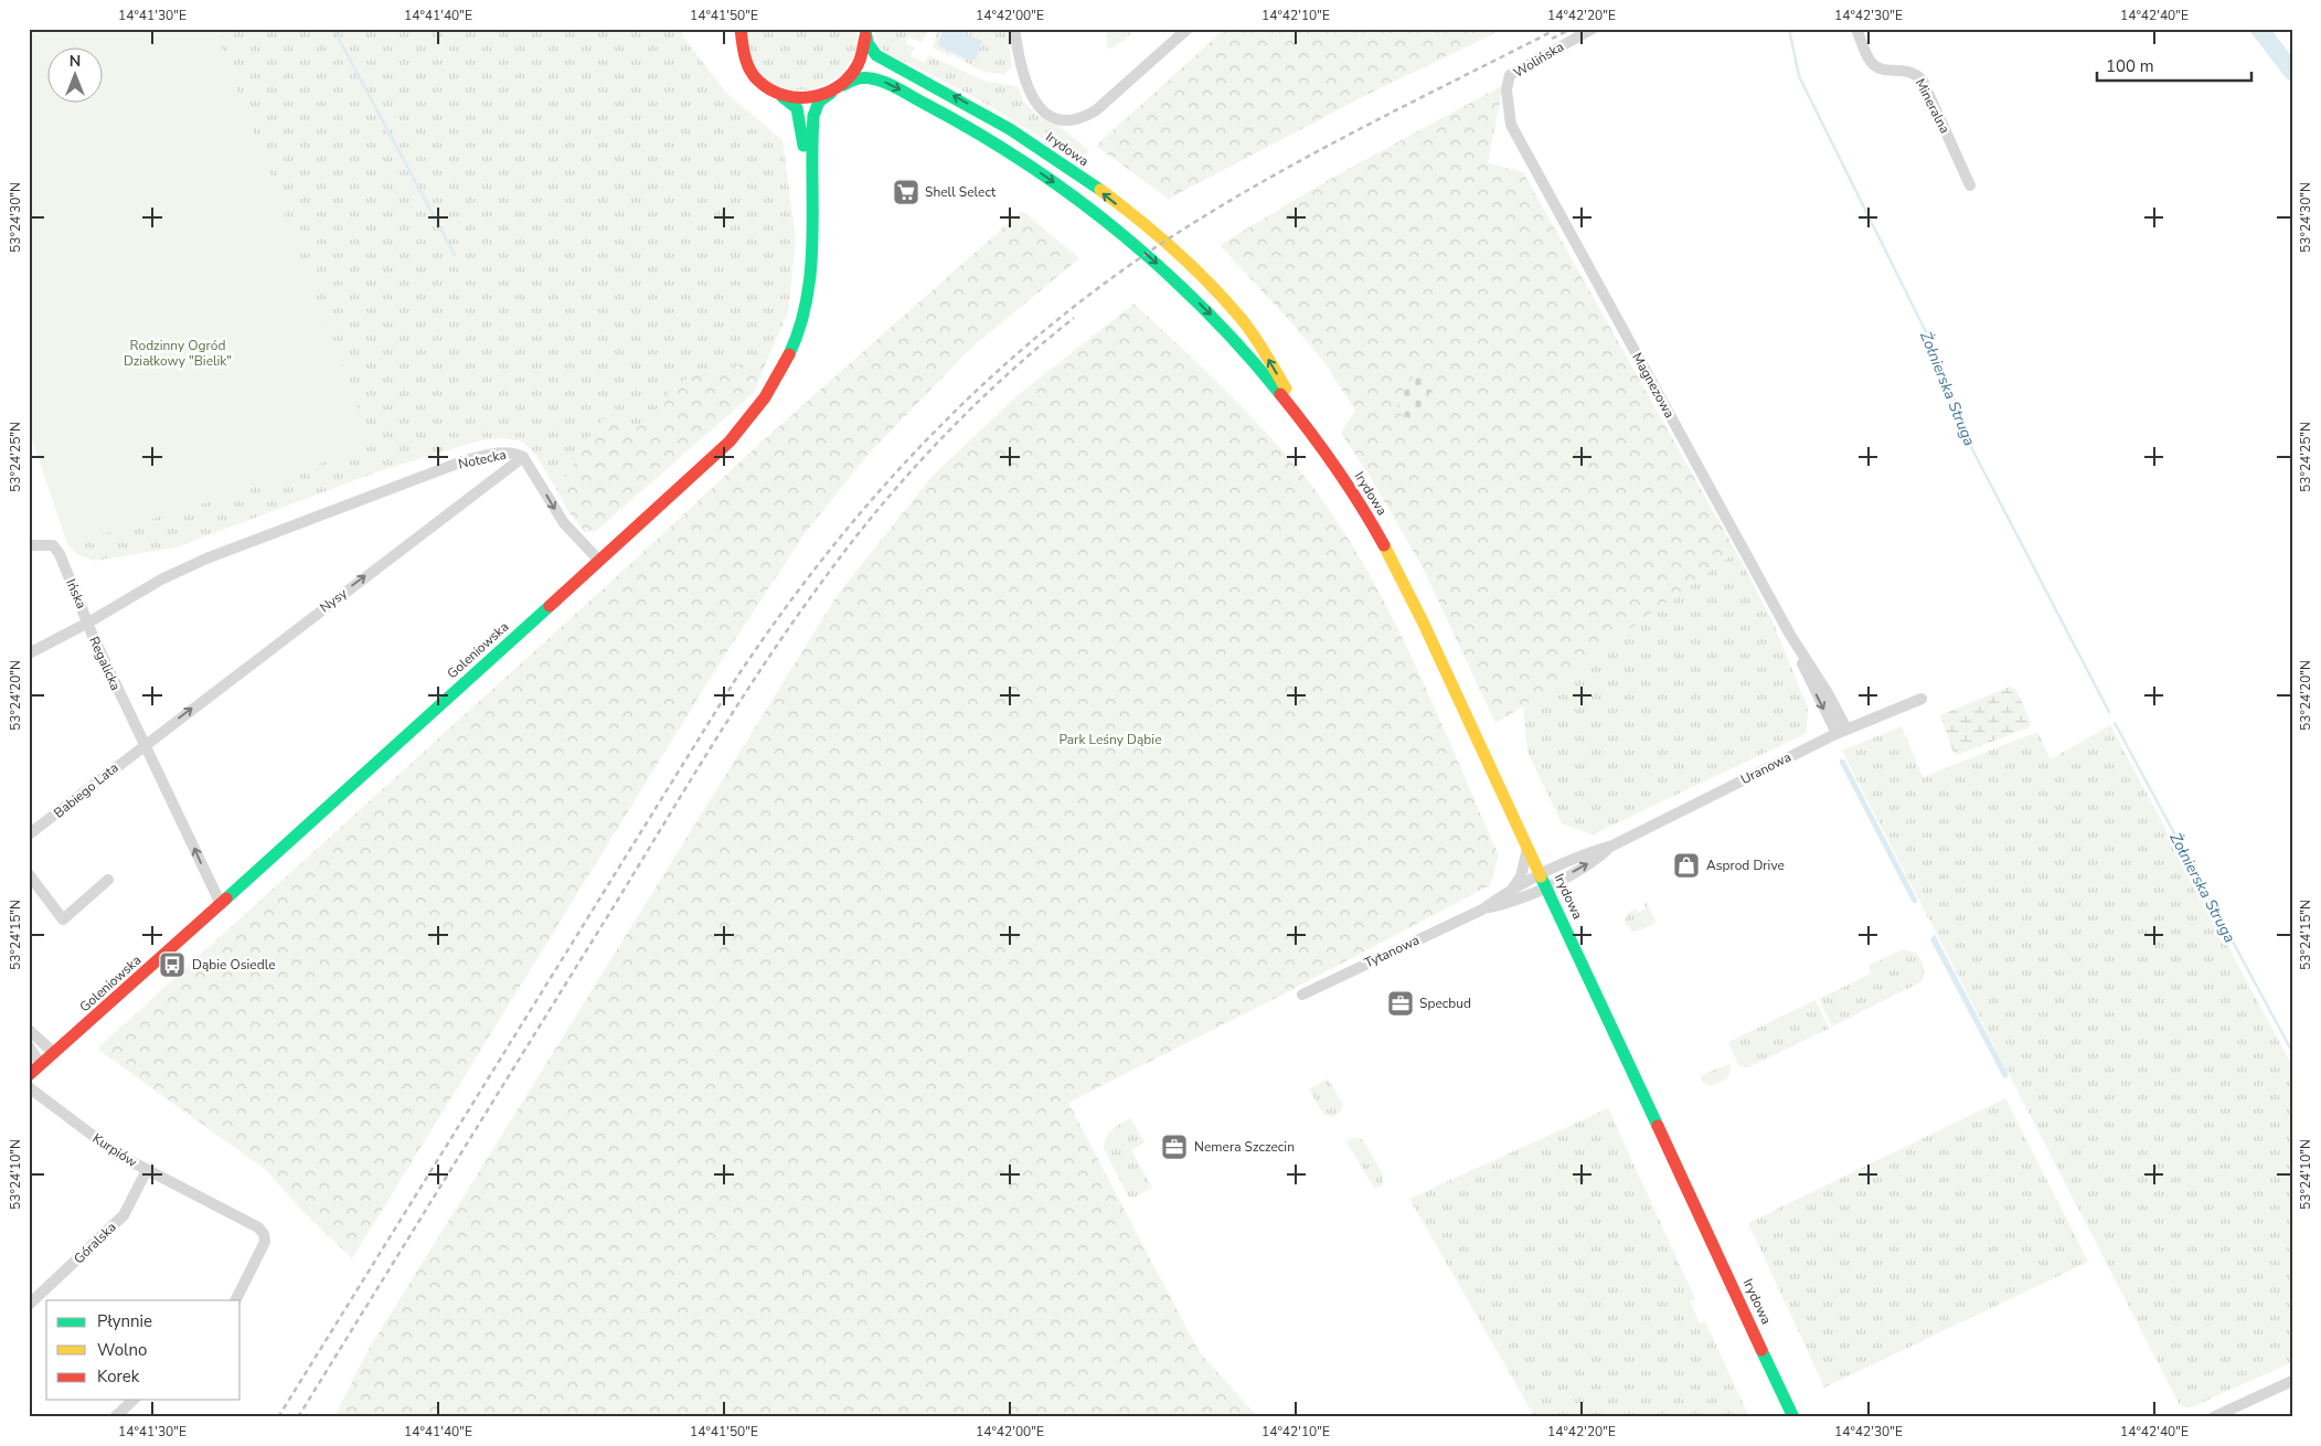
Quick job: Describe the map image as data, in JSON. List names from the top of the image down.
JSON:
{
  "streets": {
    "street": [
      "Wolińska",
      "Mineralna",
      "Irydowa",
      "Magnezowa",
      "Notecka",
      "Ińska",
      "Nysy",
      "Goleniowska",
      "Regalicka",
      "Uranowa",
      "Babiego Lata",
      "Tytanowa",
      "Kurpiów",
      "Góralska"
    ]
  },
  "crossings": [
    ["Wolińska", "Magnezowa"],
    ["Irydowa", "Uranowa"],
    ["Irydowa", "Tytanowa"],
    ["Magnezowa", "Uranowa"],
    ["Notecka", "Nysy"],
    ["Notecka", "Goleniowska"],
    ["Notecka", "Regalicka"],
    ["Ińska", "Regalicka"],
    ["Nysy", "Regalicka"],
    ["Nysy", "Babiego Lata"],
    ["Goleniowska", "Regalicka"],
    ["Regalicka", "Babiego Lata"],
    ["Uranowa", "Tytanowa"],
    ["Kurpiów", "Góralska"]
  ],
  "one_way": ["Nysy"],
  "water": ["Żołnierska Struga"],
  "parks": ["Rodzinny Ogród Działkowy \"Bielik\"", "Park Leśny Dąbie"],
  "places": {
    "supermarket": ["Shell Select"],
    "shop": ["Asprod Drive"],
    "bus stop": ["Dąbie Osiedle"],
    "office": ["Specbud", "Nemera Szczecin"]
  },
  "legend": ["Płynnie", "Wolno", "Korek"],
  "scale_bar": "100 m",
  "north": "top",
  "coordinates": [
    "14°41'30\"E",
    "14°41'40\"E",
    "14°41'50\"E",
    "14°42'00\"E",
    "14°42'10\"E",
    "14°42'20\"E",
    "14°42'30\"E",
    "14°42'40\"E",
    "53°24'30\"N",
    "53°24'25\"N",
    "53°24'20\"N",
    "53°24'15\"N",
    "53°24'10\"N"
  ]
}
